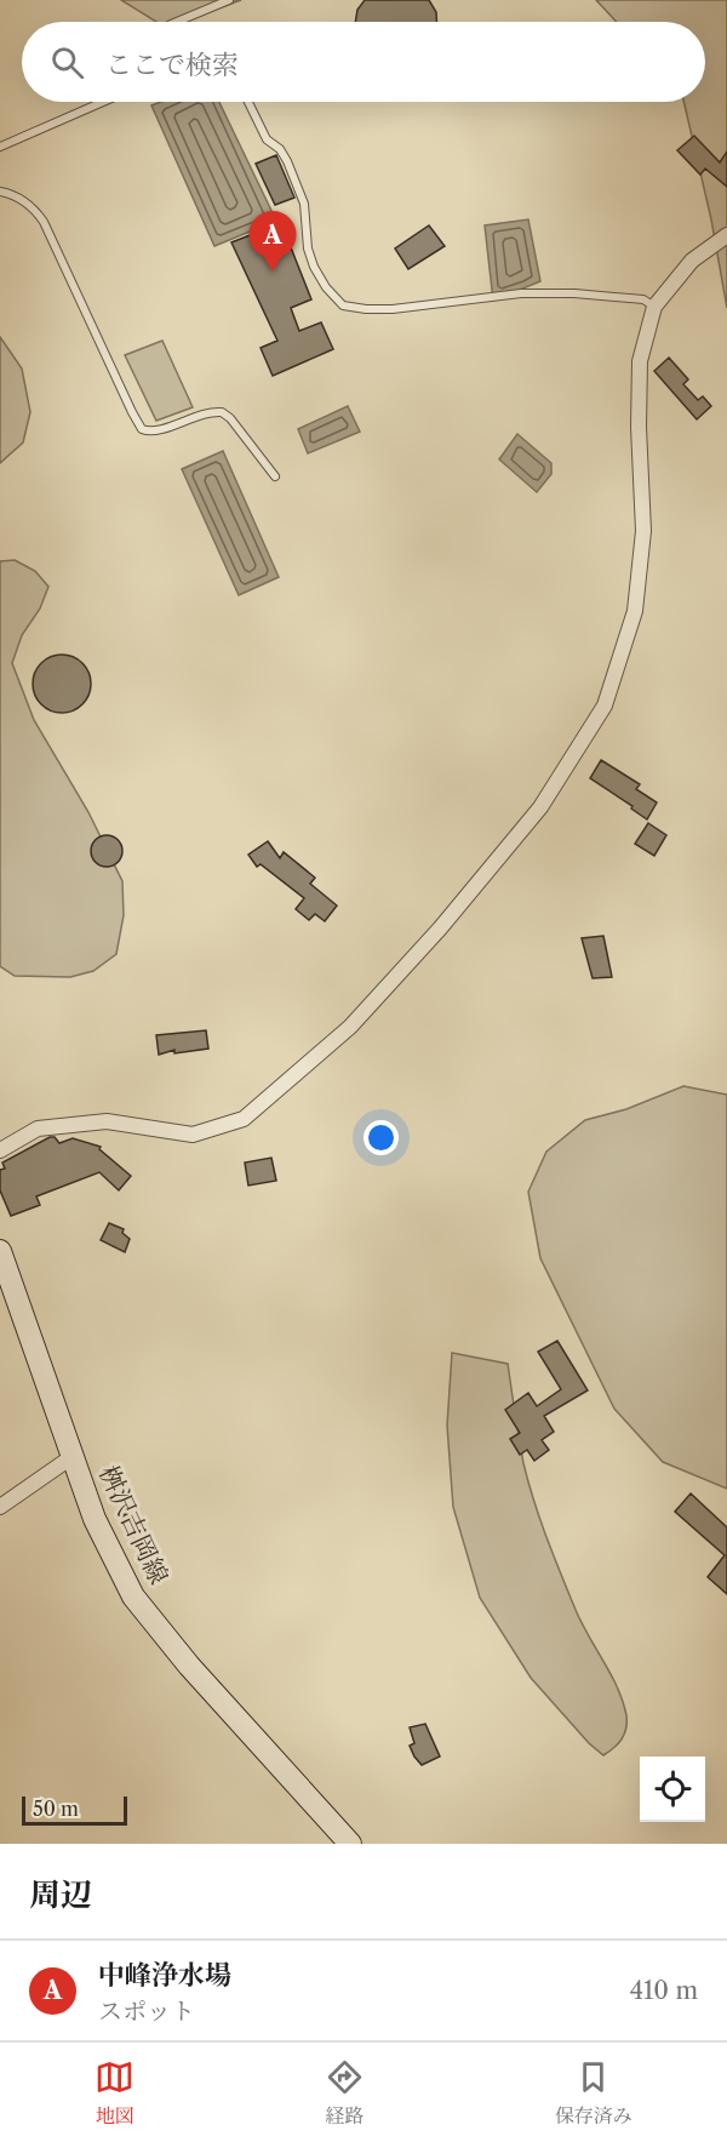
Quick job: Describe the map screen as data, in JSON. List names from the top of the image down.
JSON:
{
  "streets": {
    "main road": ["桝沢吉岡線"]
  },
  "scale_bar": "50 m",
  "page": {
    "search": "ここで検索",
    "pins": "A",
    "scale": "50 m",
    "heading": "周辺",
    "list": [
      {
        "mark": "A",
        "name": "中峰浄水場",
        "note": "スポット",
        "value": "410 m"
      }
    ],
    "nav": ["地図", "経路", "保存済み"]
  }
}
